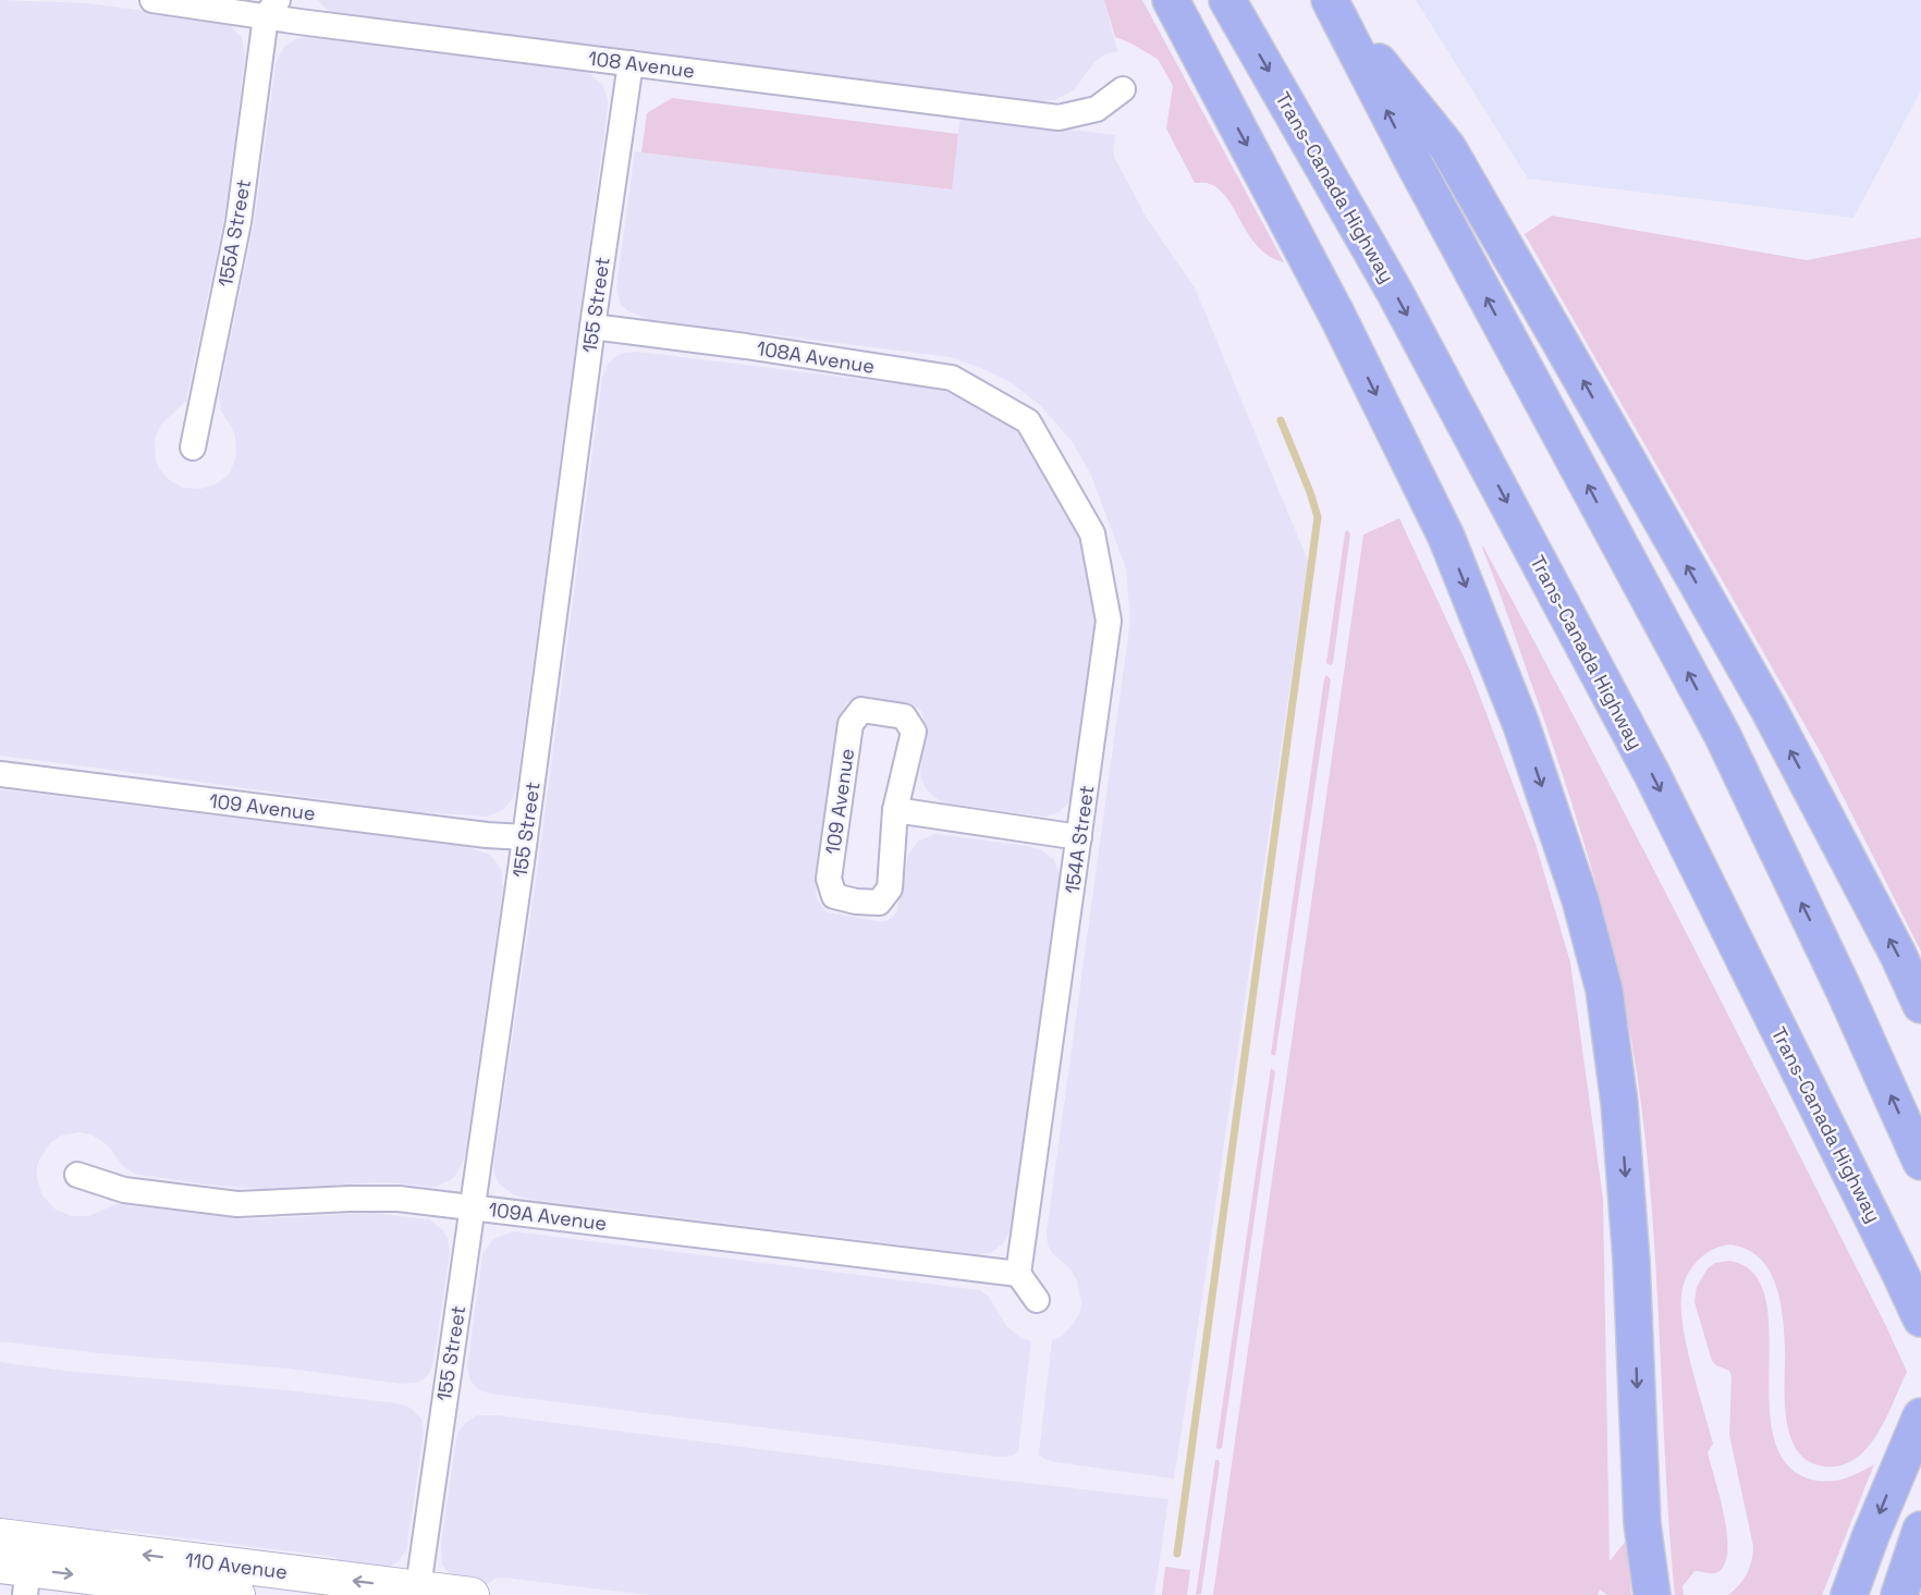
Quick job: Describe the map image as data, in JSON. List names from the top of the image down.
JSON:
{
  "streets": {
    "highway": ["Trans-Canada Highway"],
    "street": [
      "108 Avenue",
      "155A Street",
      "155 Street",
      "108A Avenue",
      "109 Avenue",
      "154A Street",
      "109A Avenue",
      "110 Avenue"
    ]
  },
  "crossings": [
    ["108 Avenue", "155A Street"],
    ["108 Avenue", "155 Street"],
    ["155 Street", "108A Avenue"],
    ["155 Street", "109 Avenue"],
    ["155 Street", "109A Avenue"],
    ["155 Street", "110 Avenue"],
    ["108A Avenue", "154A Street"],
    ["154A Street", "109A Avenue"]
  ]
}
